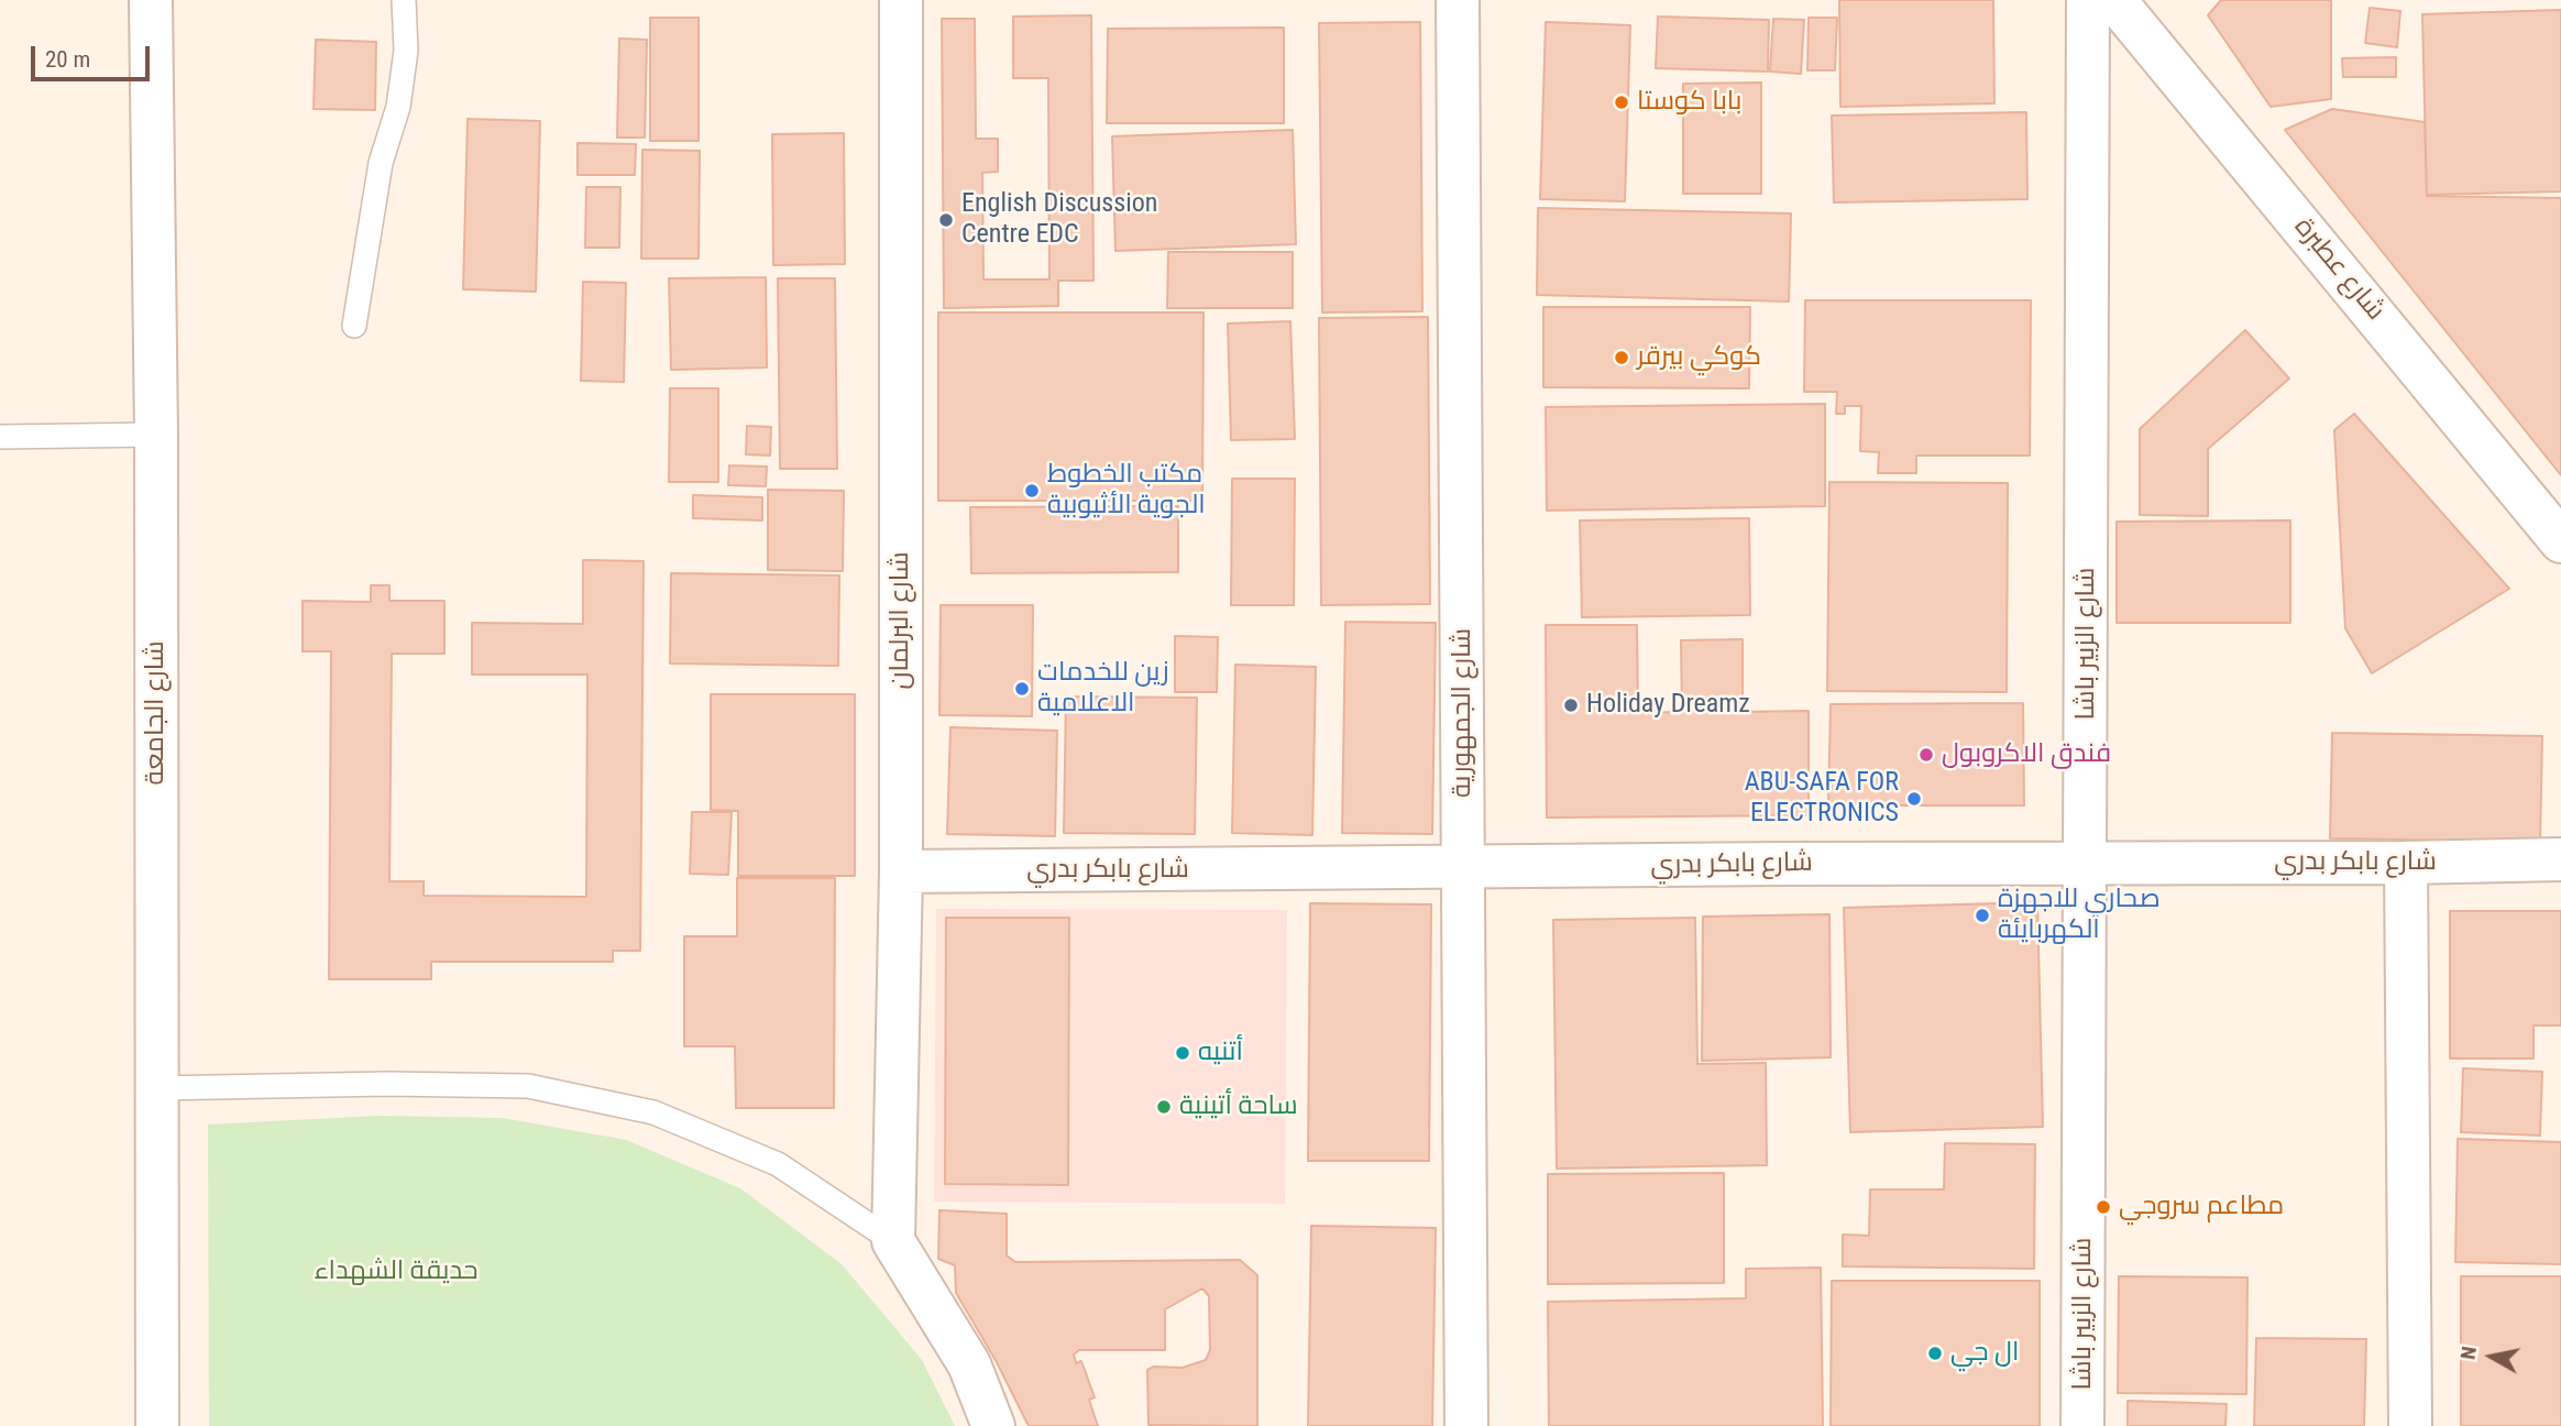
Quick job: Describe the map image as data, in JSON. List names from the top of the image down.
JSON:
{
  "streets": {
    "street": [
      "شارع عطبرة",
      "شارع البرلمان",
      "شارع الزبير باشا",
      "شارع الجامعة",
      "شارع الجمهورية",
      "شارع بابكر بدري"
    ]
  },
  "crossings": [
    ["شارع البرلمان", "شارع بابكر بدري"],
    ["شارع الزبير باشا", "شارع بابكر بدري"],
    ["شارع الجمهورية", "شارع بابكر بدري"]
  ],
  "parks": ["حديقة الشهداء"],
  "places": [
    "بابا كوستا",
    "English Discussion Centre EDC",
    "كوكي بيرقر",
    "مكتب الخطوط الجوية الأثيوبية",
    "زين للخدمات الاعلامية",
    "Holiday Dreamz",
    "فندق الاكروبول",
    "ABU-SAFA FOR ELECTRONICS",
    "صحاري للاجهزة الكهربايئة",
    "أتنيه",
    "ساحة أتينية",
    "مطاعم سروجي",
    "ال جي"
  ],
  "scale_bar": "20 m",
  "north": "left"
}
